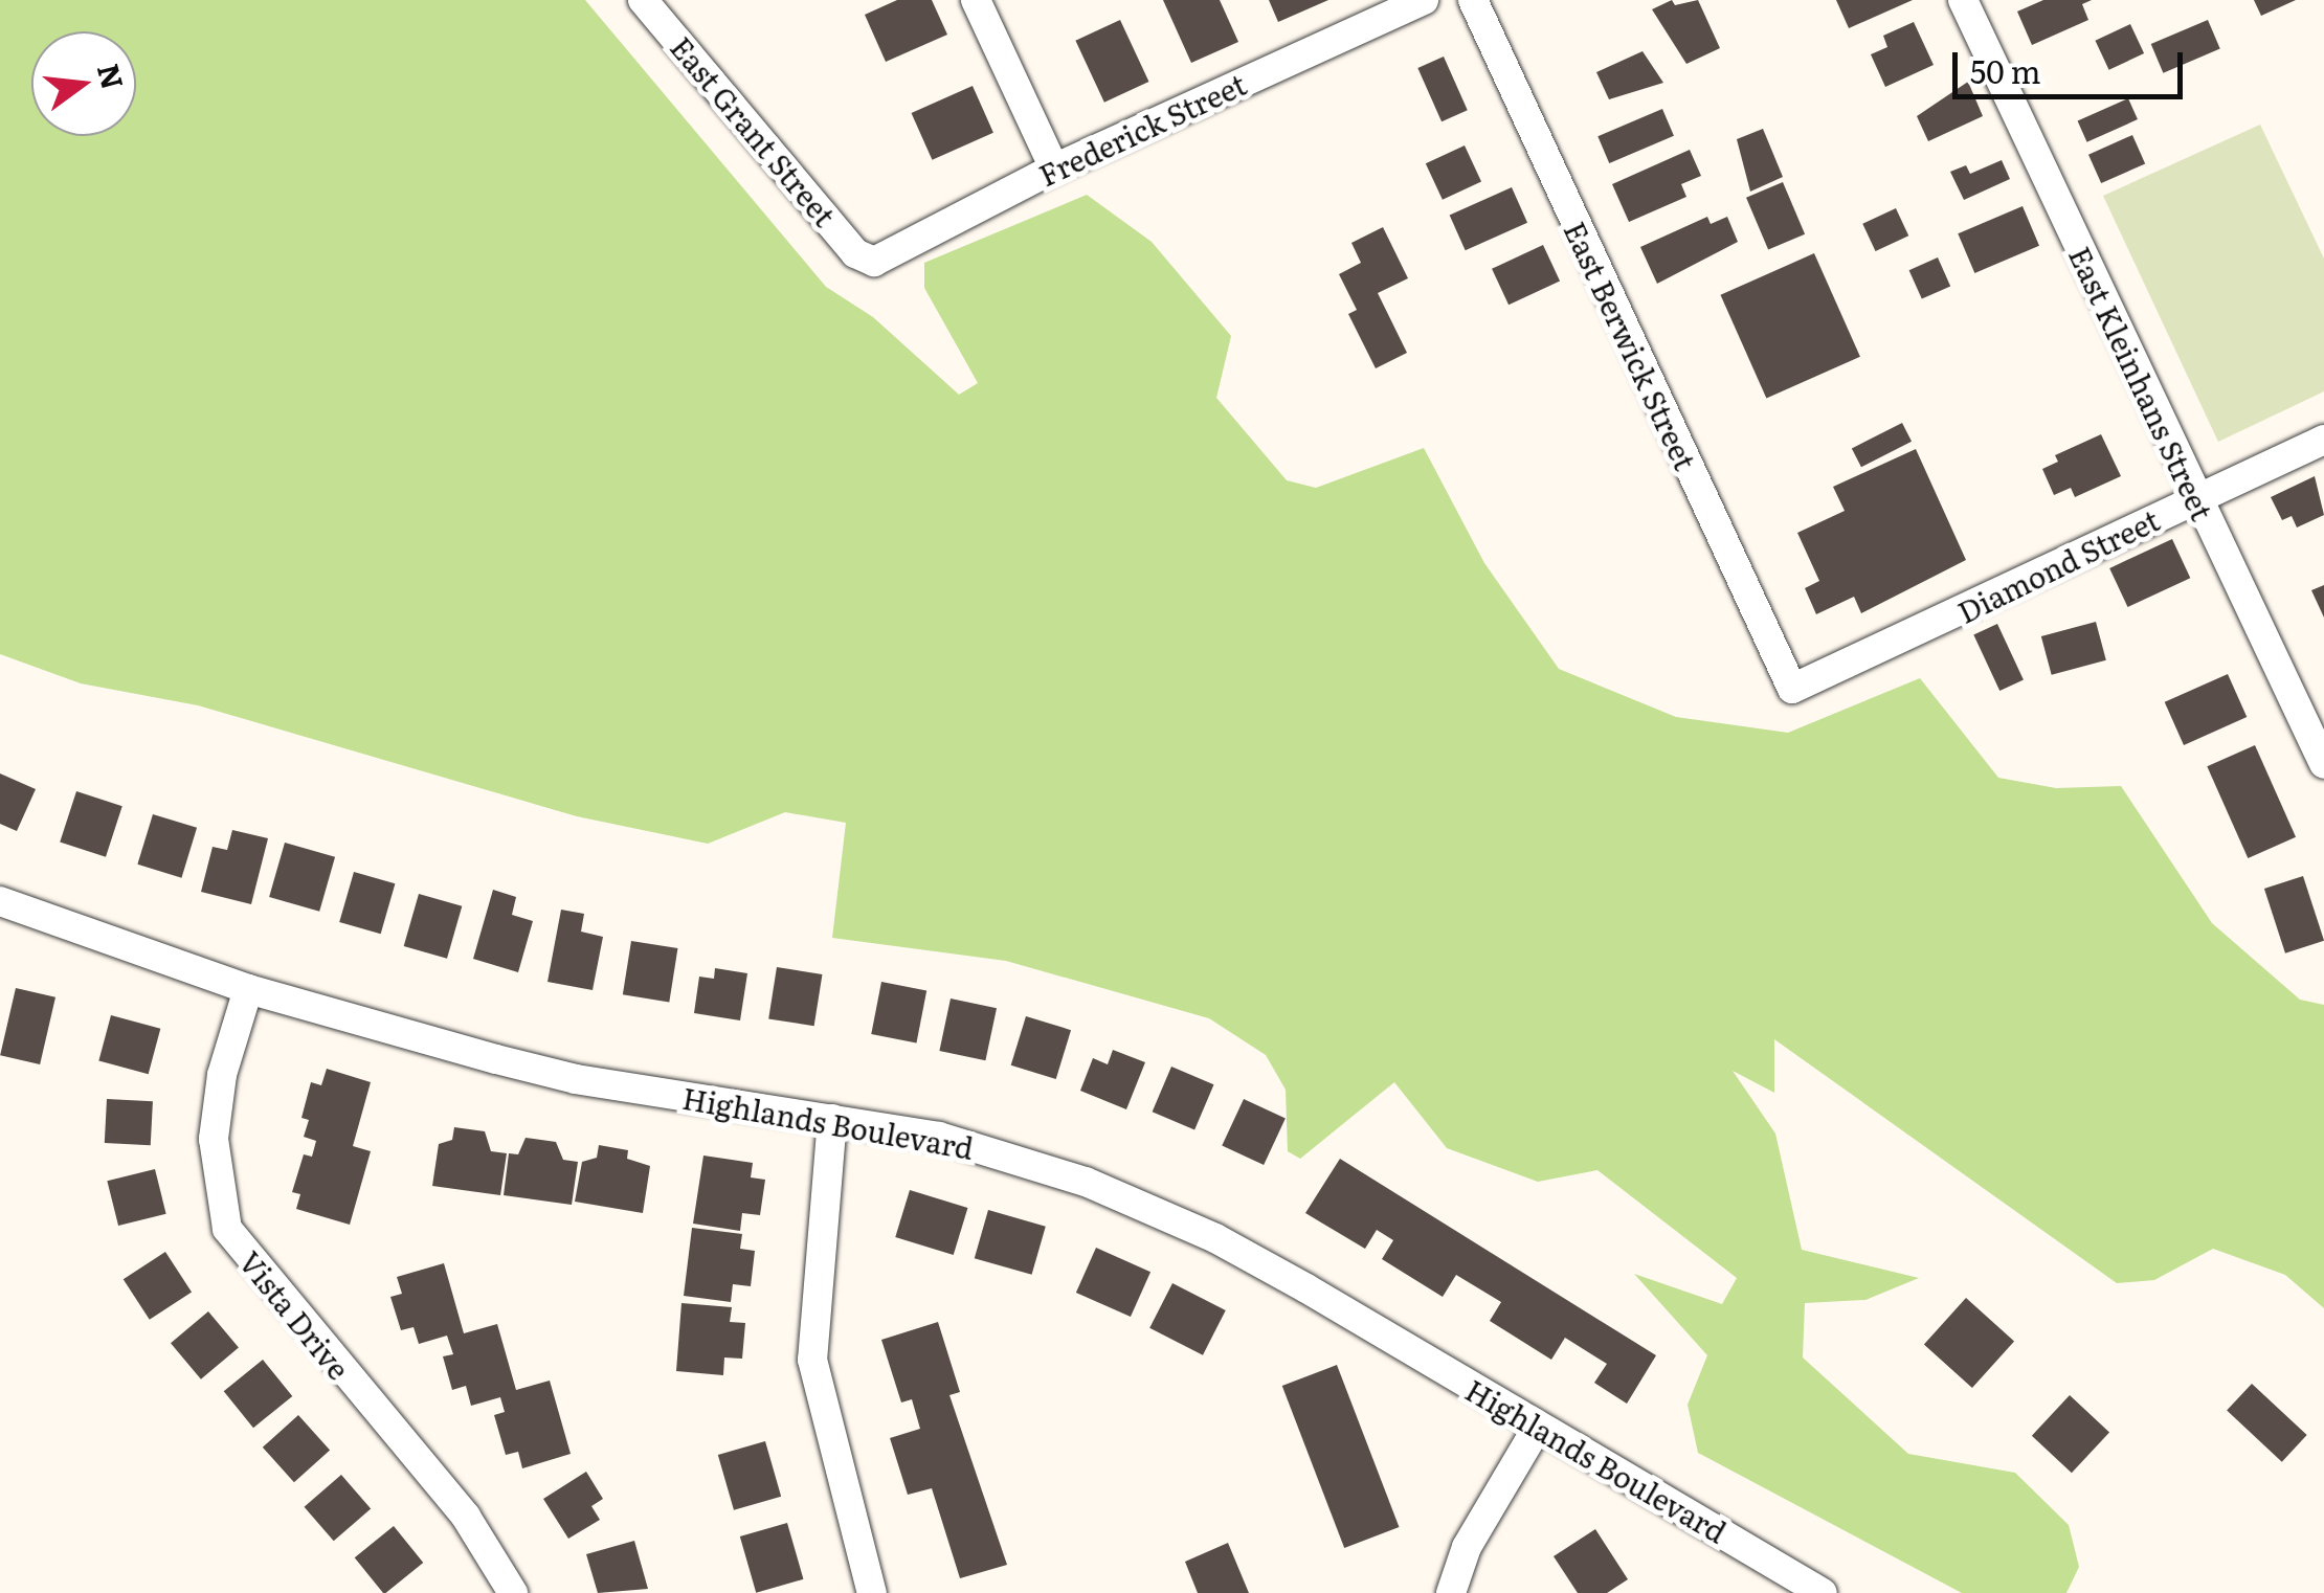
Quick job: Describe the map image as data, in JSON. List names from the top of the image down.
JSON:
{
  "streets": {
    "street": [
      "Frederick Street",
      "East Grant Street",
      "East Berwick Street",
      "East Kleinhans Street",
      "Diamond Street",
      "Highlands Boulevard",
      "Vista Drive"
    ]
  },
  "crossings": [
    ["Frederick Street", "East Grant Street"],
    ["East Berwick Street", "Diamond Street"],
    ["East Kleinhans Street", "Diamond Street"],
    ["Highlands Boulevard", "Vista Drive"]
  ],
  "scale_bar": "50 m",
  "north": "right"
}
